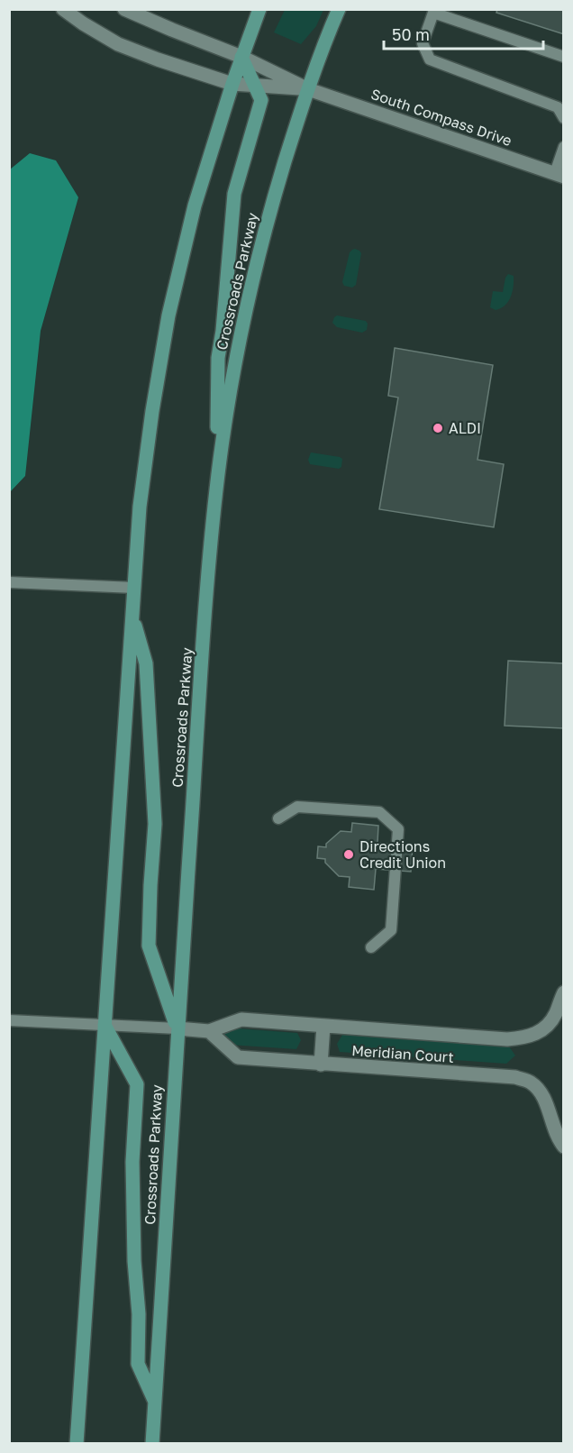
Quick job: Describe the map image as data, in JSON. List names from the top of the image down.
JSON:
{
  "streets": {
    "street": ["South Compass Drive", "Crossroads Parkway", "Meridian Court"]
  },
  "crossings": [
    ["South Compass Drive", "Crossroads Parkway"],
    ["Crossroads Parkway", "Meridian Court"]
  ],
  "places": ["ALDI", "Directions Credit Union"],
  "scale_bar": "50 m"
}
